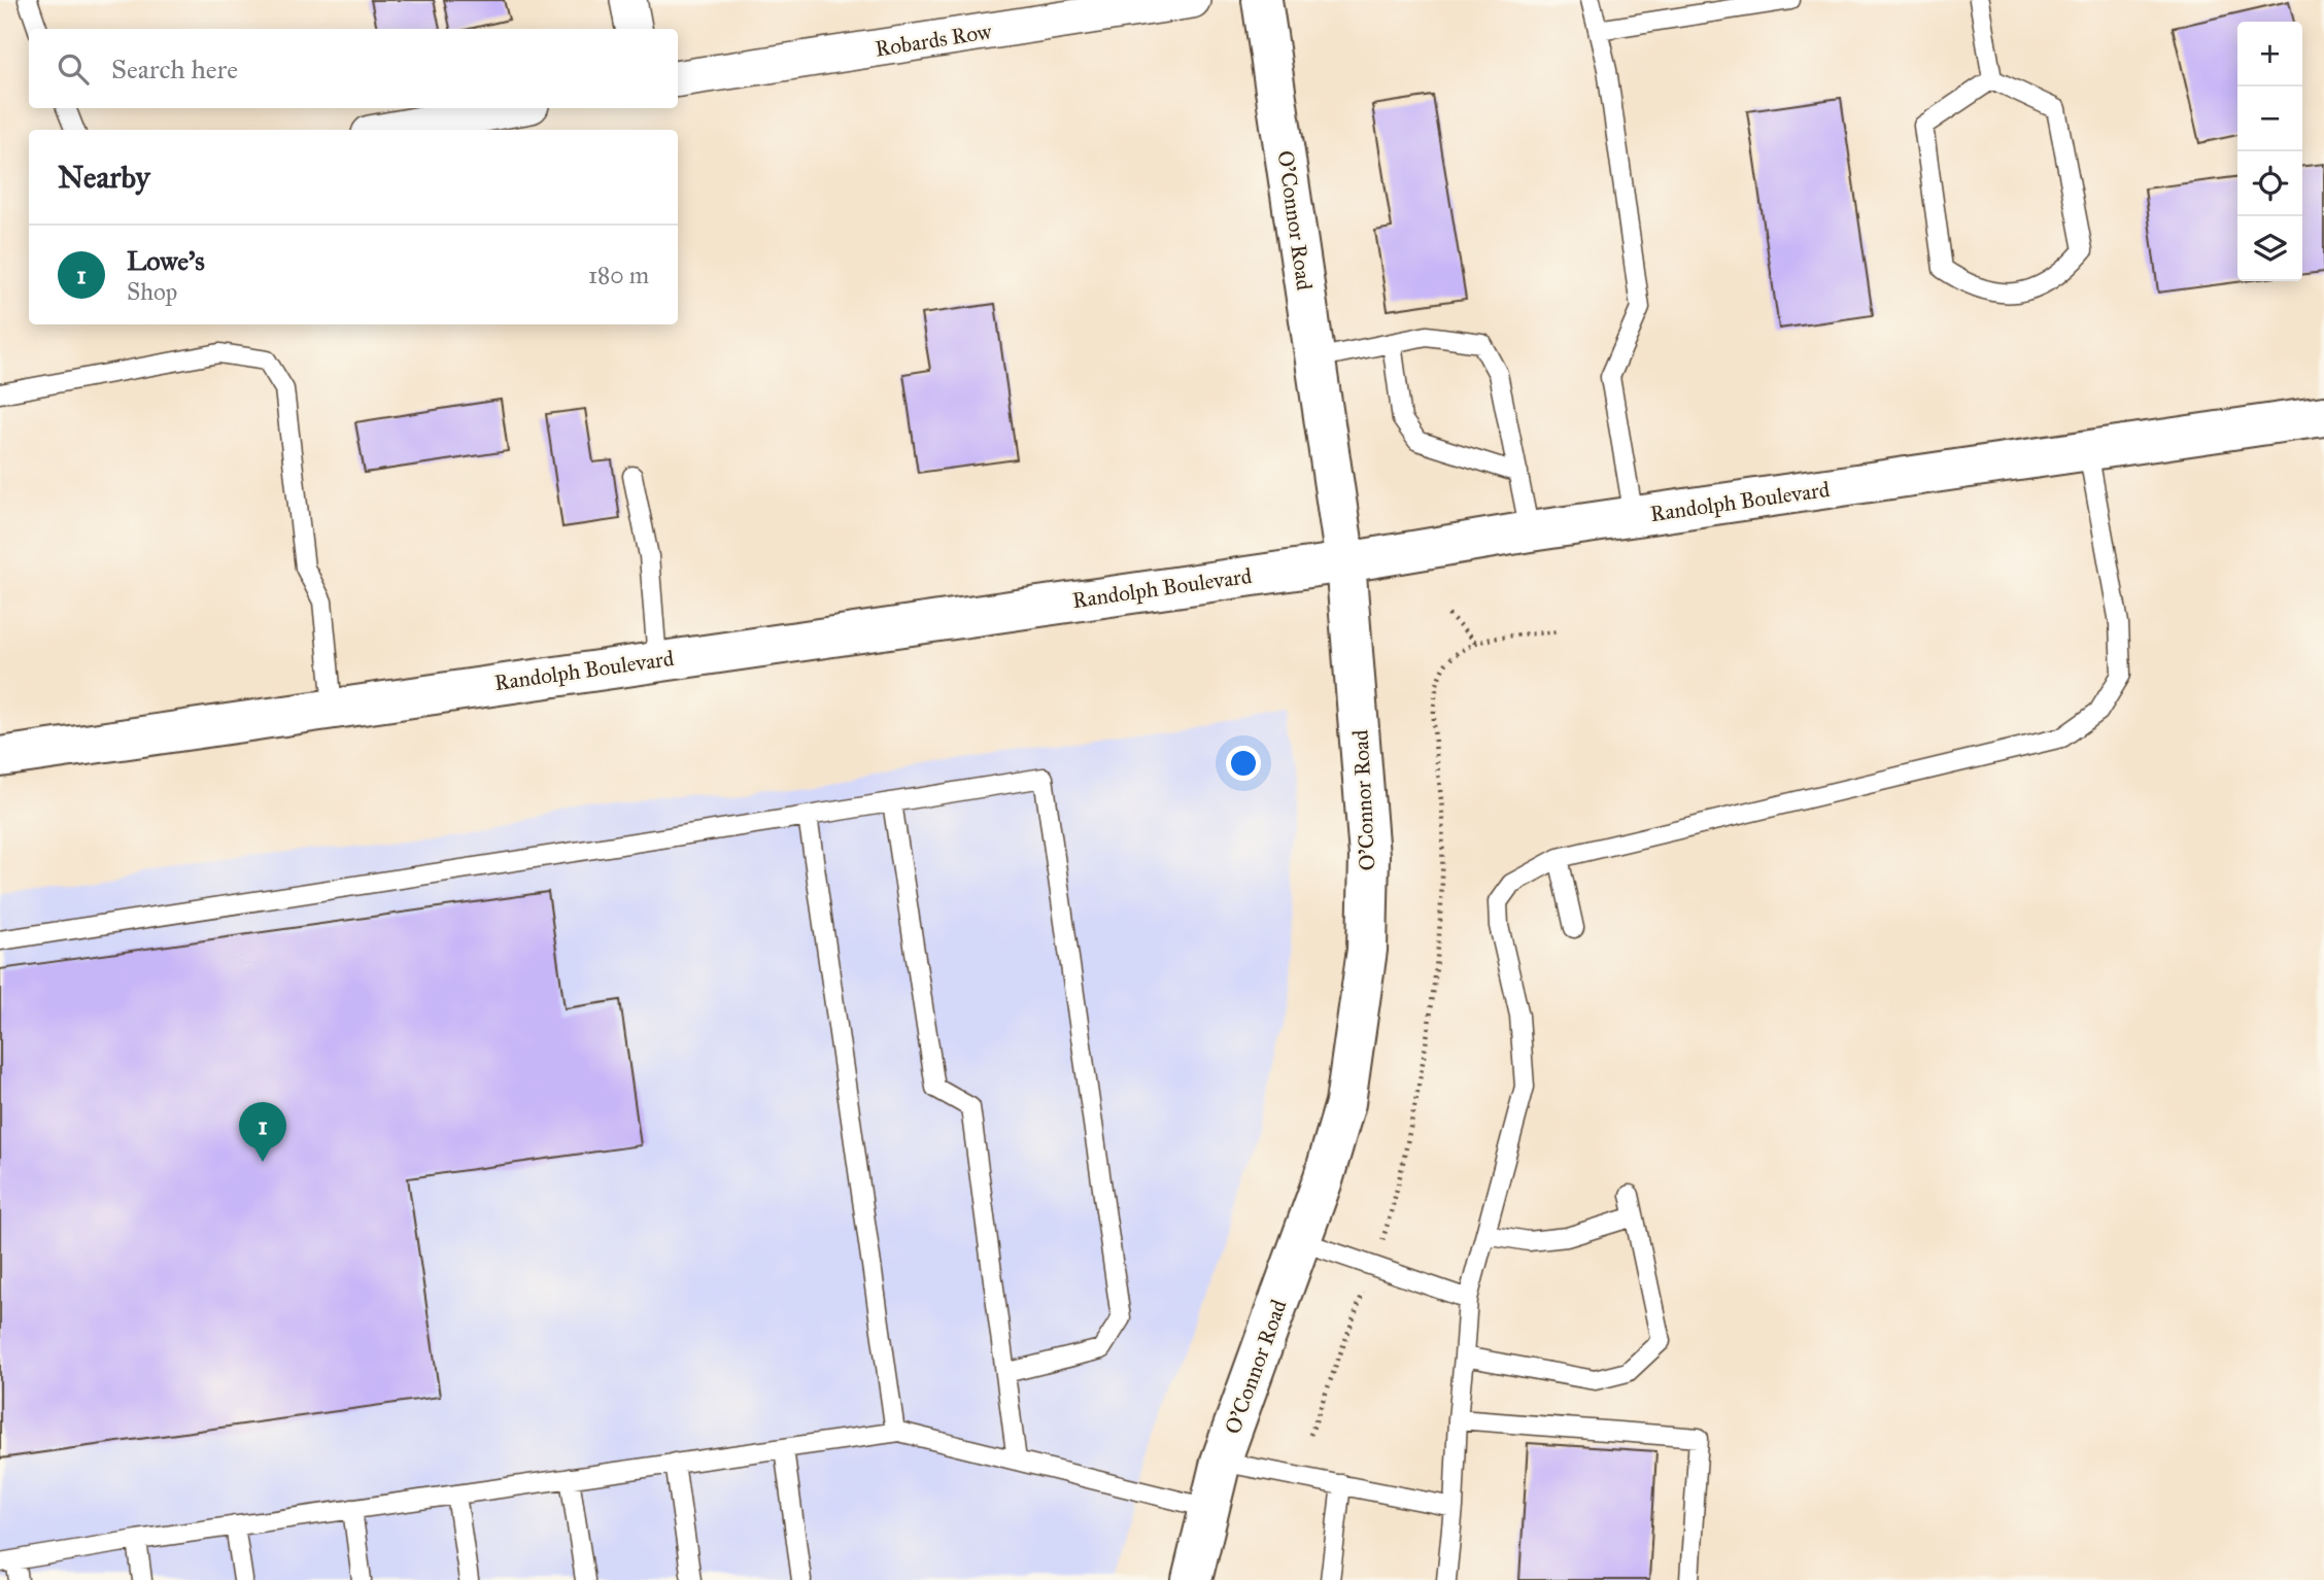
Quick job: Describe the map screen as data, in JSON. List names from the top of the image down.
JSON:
{
  "streets": {
    "main road": ["O'Connor Road", "Randolph Boulevard"],
    "street": ["Robards Row"]
  },
  "crossings": [
    ["O'Connor Road", "Randolph Boulevard"]
  ],
  "page": {
    "map_buttons": ["+", "−"],
    "search": "Search here",
    "heading": "Nearby",
    "list": [
      {
        "mark": "1",
        "name": "Lowe's",
        "note": "Shop",
        "value": "180 m"
      }
    ],
    "pins": "1"
  }
}
